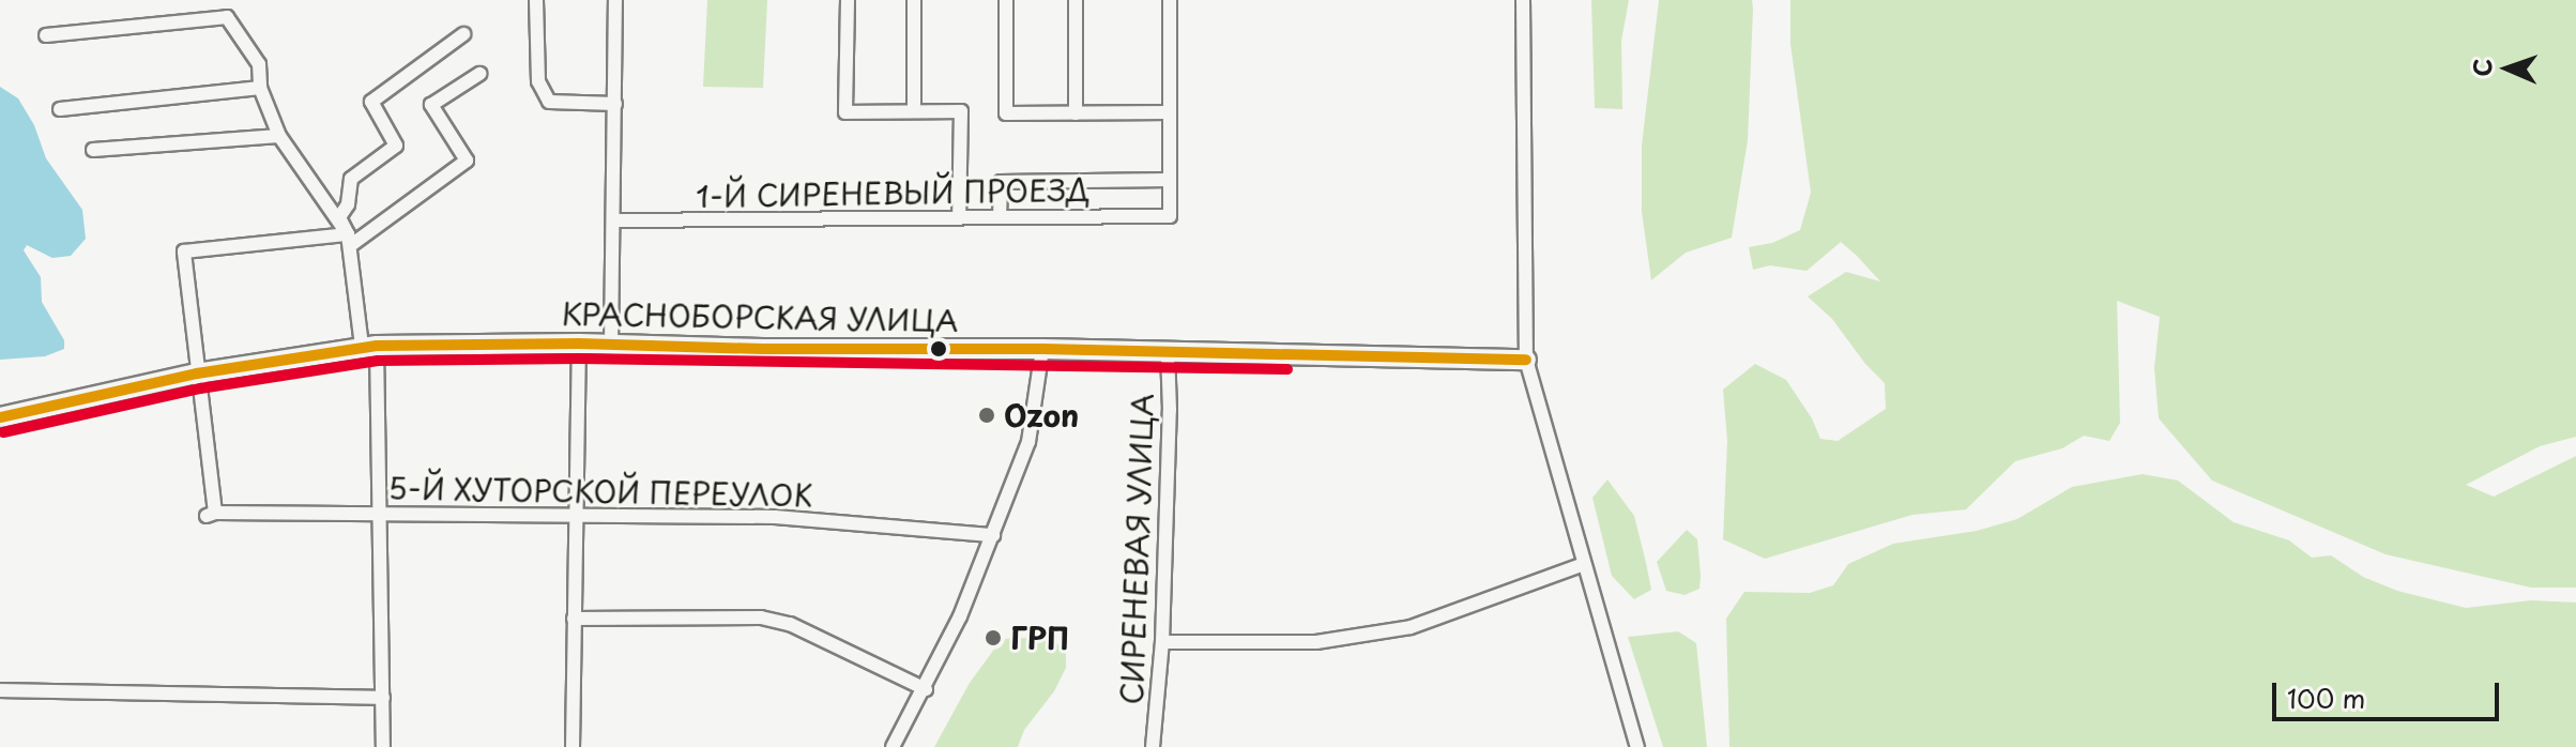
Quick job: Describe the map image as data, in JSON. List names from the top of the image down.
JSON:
{
  "streets": {
    "street": [
      "1-Й СИРЕНЕВЫЙ ПРОЕЗД",
      "КРАСНОБОРСКАЯ УЛИЦА",
      "5-Й ХУТОРСКОЙ ПЕРЕУЛОК",
      "СИРЕНЕВАЯ УЛИЦА"
    ]
  },
  "crossings": [
    ["КРАСНОБОРСКАЯ УЛИЦА", "5-Й ХУТОРСКОЙ ПЕРЕУЛОК"],
    ["КРАСНОБОРСКАЯ УЛИЦА", "СИРЕНЕВАЯ УЛИЦА"]
  ],
  "places": ["Ozon", "ГРП"],
  "scale_bar": "100 m",
  "north": "left"
}
